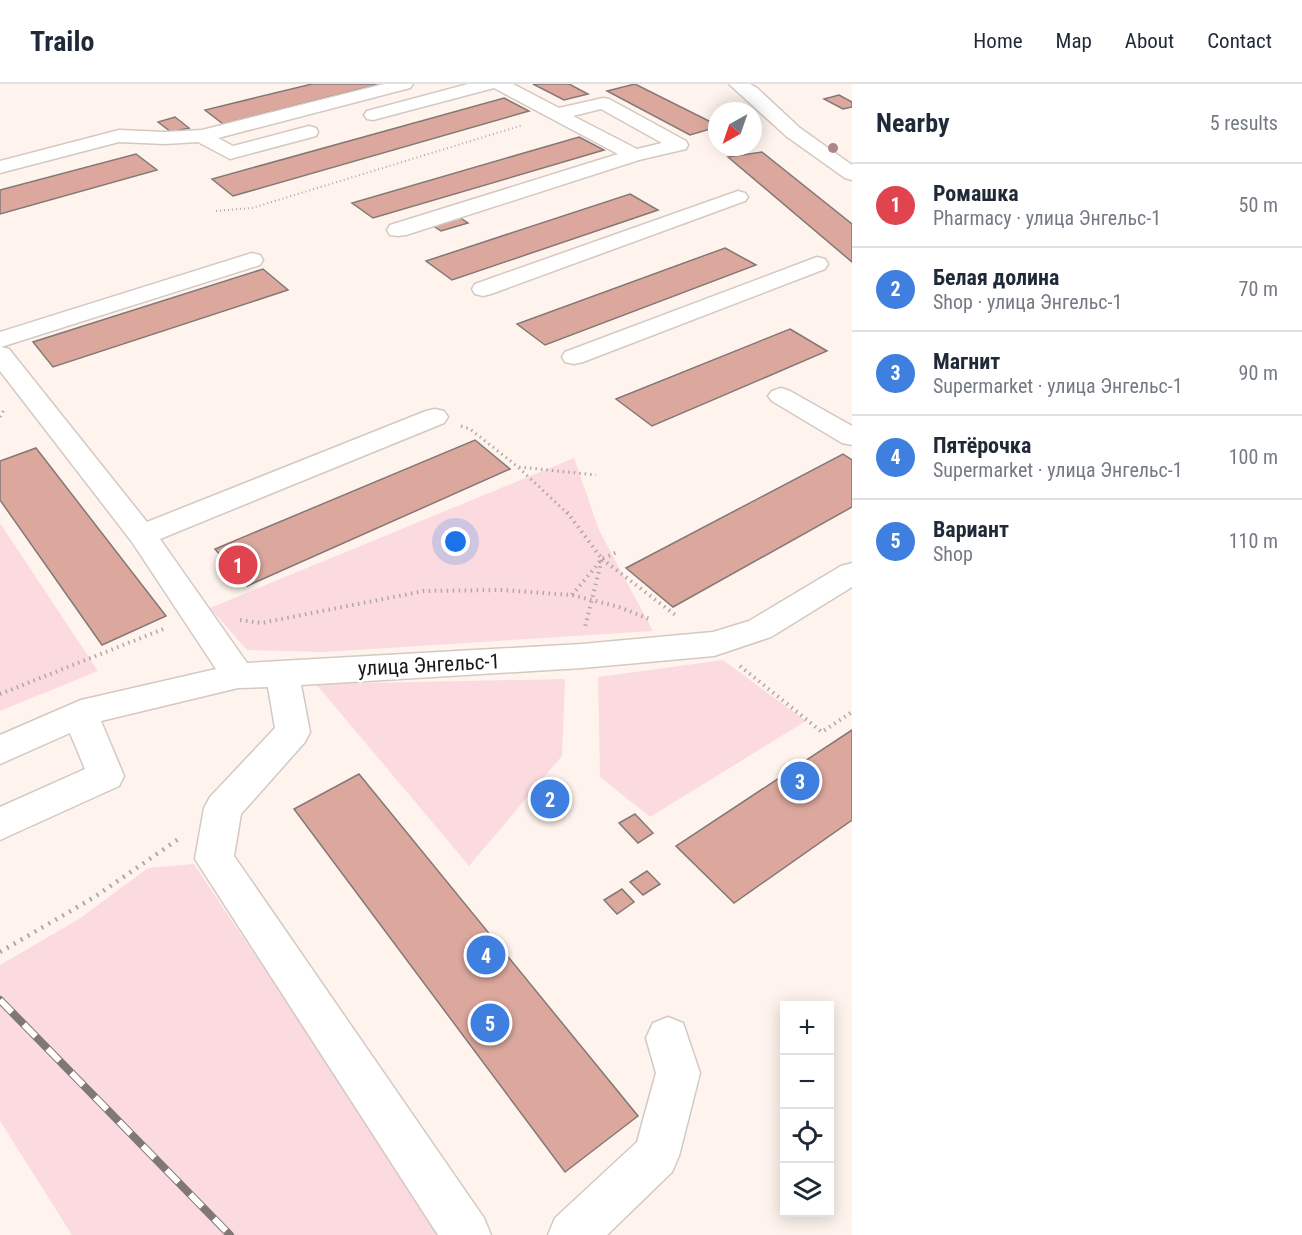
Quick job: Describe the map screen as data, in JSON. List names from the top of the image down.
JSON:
{
  "streets": {
    "street": ["улица Энгельс-1"]
  },
  "north": "bottom left",
  "page": {
    "header": "Trailo",
    "nav": [
      "Home",
      "Map",
      "About",
      "Contact"
    ],
    "heading": ["Nearby", "5 results"],
    "list": [
      {
        "mark": "1",
        "name": "Ромашка",
        "note": "Pharmacy · улица Энгельс-1",
        "value": "50 m"
      },
      {
        "mark": "2",
        "name": "Белая долина",
        "note": "Shop · улица Энгельс-1",
        "value": "70 m"
      },
      {
        "mark": "3",
        "name": "Магнит",
        "note": "Supermarket · улица Энгельс-1",
        "value": "90 m"
      },
      {
        "mark": "4",
        "name": "Пятёрочка",
        "note": "Supermarket · улица Энгельс-1",
        "value": "100 m"
      },
      {
        "mark": "5",
        "name": "Вариант",
        "note": "Shop",
        "value": "110 m"
      }
    ],
    "pins": [
      "1",
      "3",
      "2",
      "4",
      "5"
    ],
    "map_buttons": ["+", "−"]
  }
}
